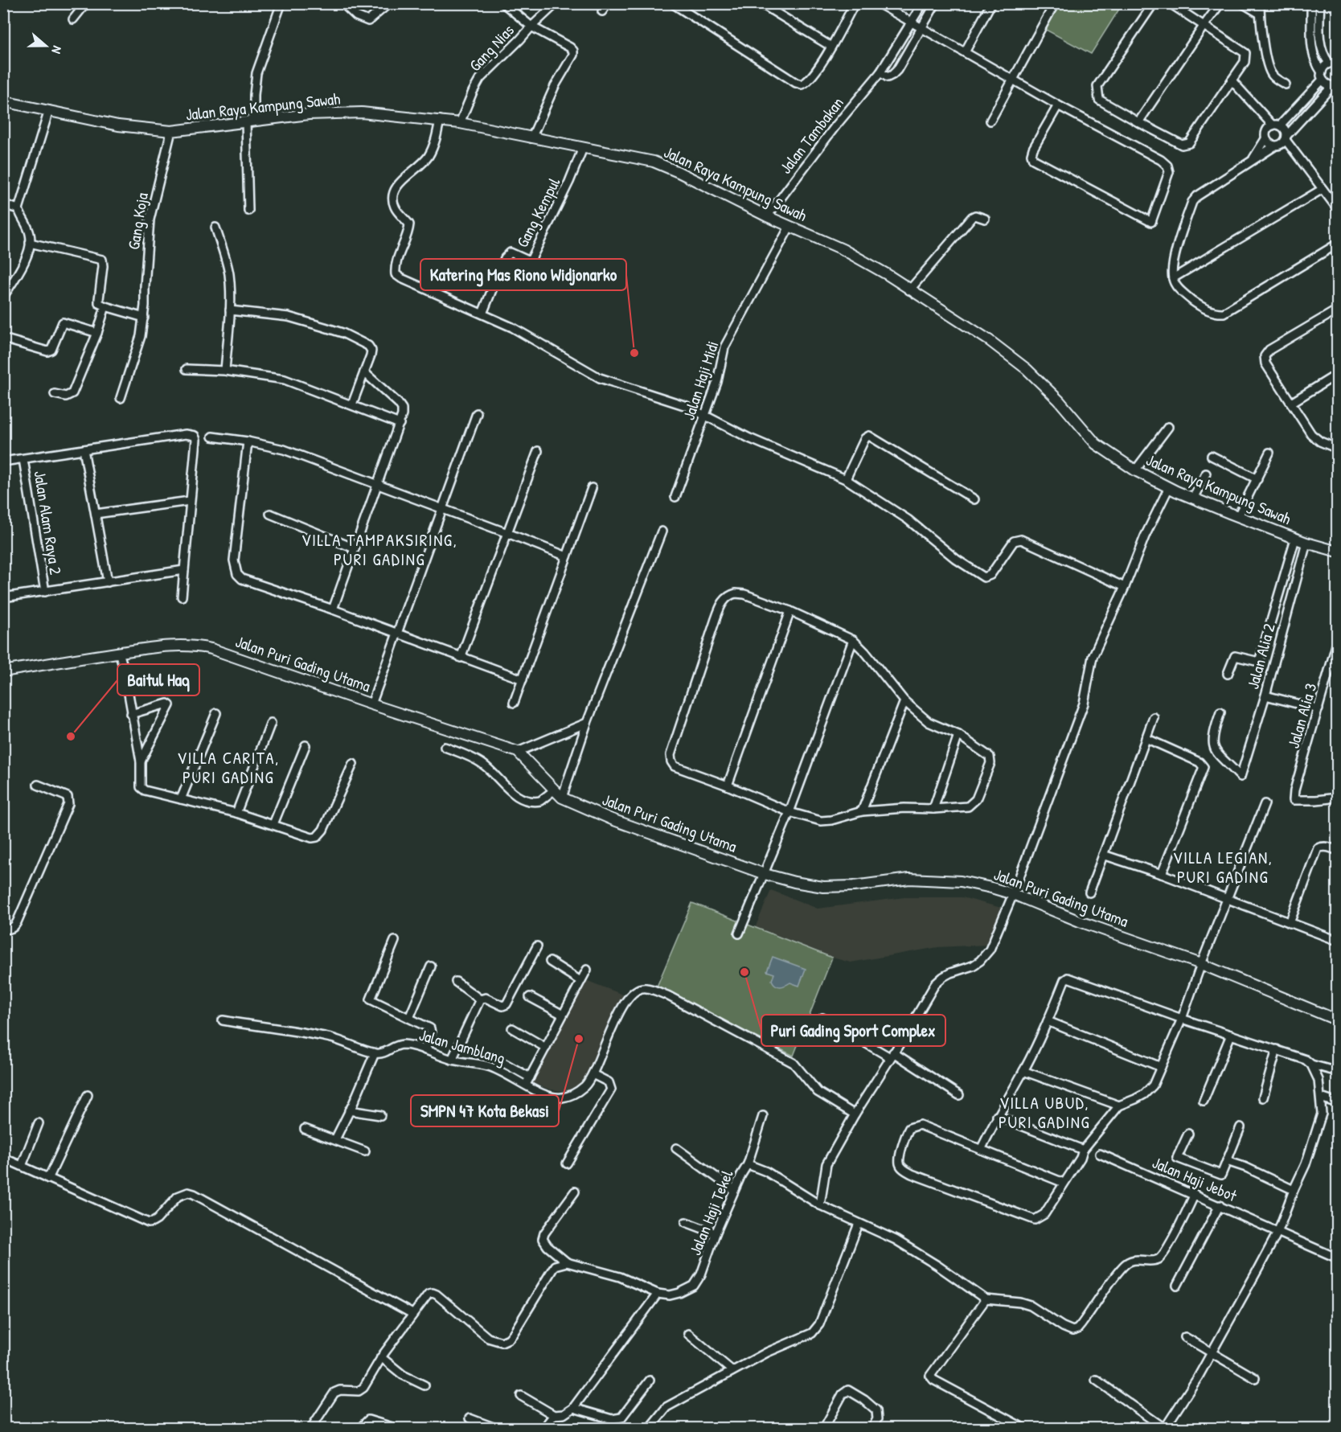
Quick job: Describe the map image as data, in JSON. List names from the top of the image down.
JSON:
{
  "streets": {
    "street": [
      "Gang Nias",
      "Jalan Raya Kampung Sawah",
      "Jalan Tambakan",
      "Gang Kempul",
      "Gang Koja",
      "Jalan Haji Midi",
      "Jalan Alam Raya 2",
      "Jalan Alia 2",
      "Jalan Puri Gading Utama",
      "Jalan Alia 3",
      "Jalan Jamblang",
      "Jalan Haji Jebot",
      "Jalan Haji Tekel"
    ]
  },
  "crossings": [
    ["Gang Nias", "Jalan Raya Kampung Sawah"],
    ["Jalan Raya Kampung Sawah", "Jalan Tambakan"],
    ["Jalan Raya Kampung Sawah", "Gang Kempul"],
    ["Jalan Raya Kampung Sawah", "Gang Koja"],
    ["Jalan Raya Kampung Sawah", "Jalan Haji Midi"],
    ["Jalan Raya Kampung Sawah", "Jalan Alia 2"],
    ["Jalan Haji Jebot", "Jalan Haji Tekel"]
  ],
  "districts": [
    "VILLA TAMPAKSIRING, PURI GADING",
    "VILLA CARITA, PURI GADING",
    "VILLA LEGIAN, PURI GADING",
    "VILLA UBUD, PURI GADING"
  ],
  "places": [
    "Katering Mas Riono Widjonarko",
    "Baitul Haq",
    "Puri Gading Sport Complex",
    "SMPN 47 Kota Bekasi"
  ],
  "north": "right"
}
